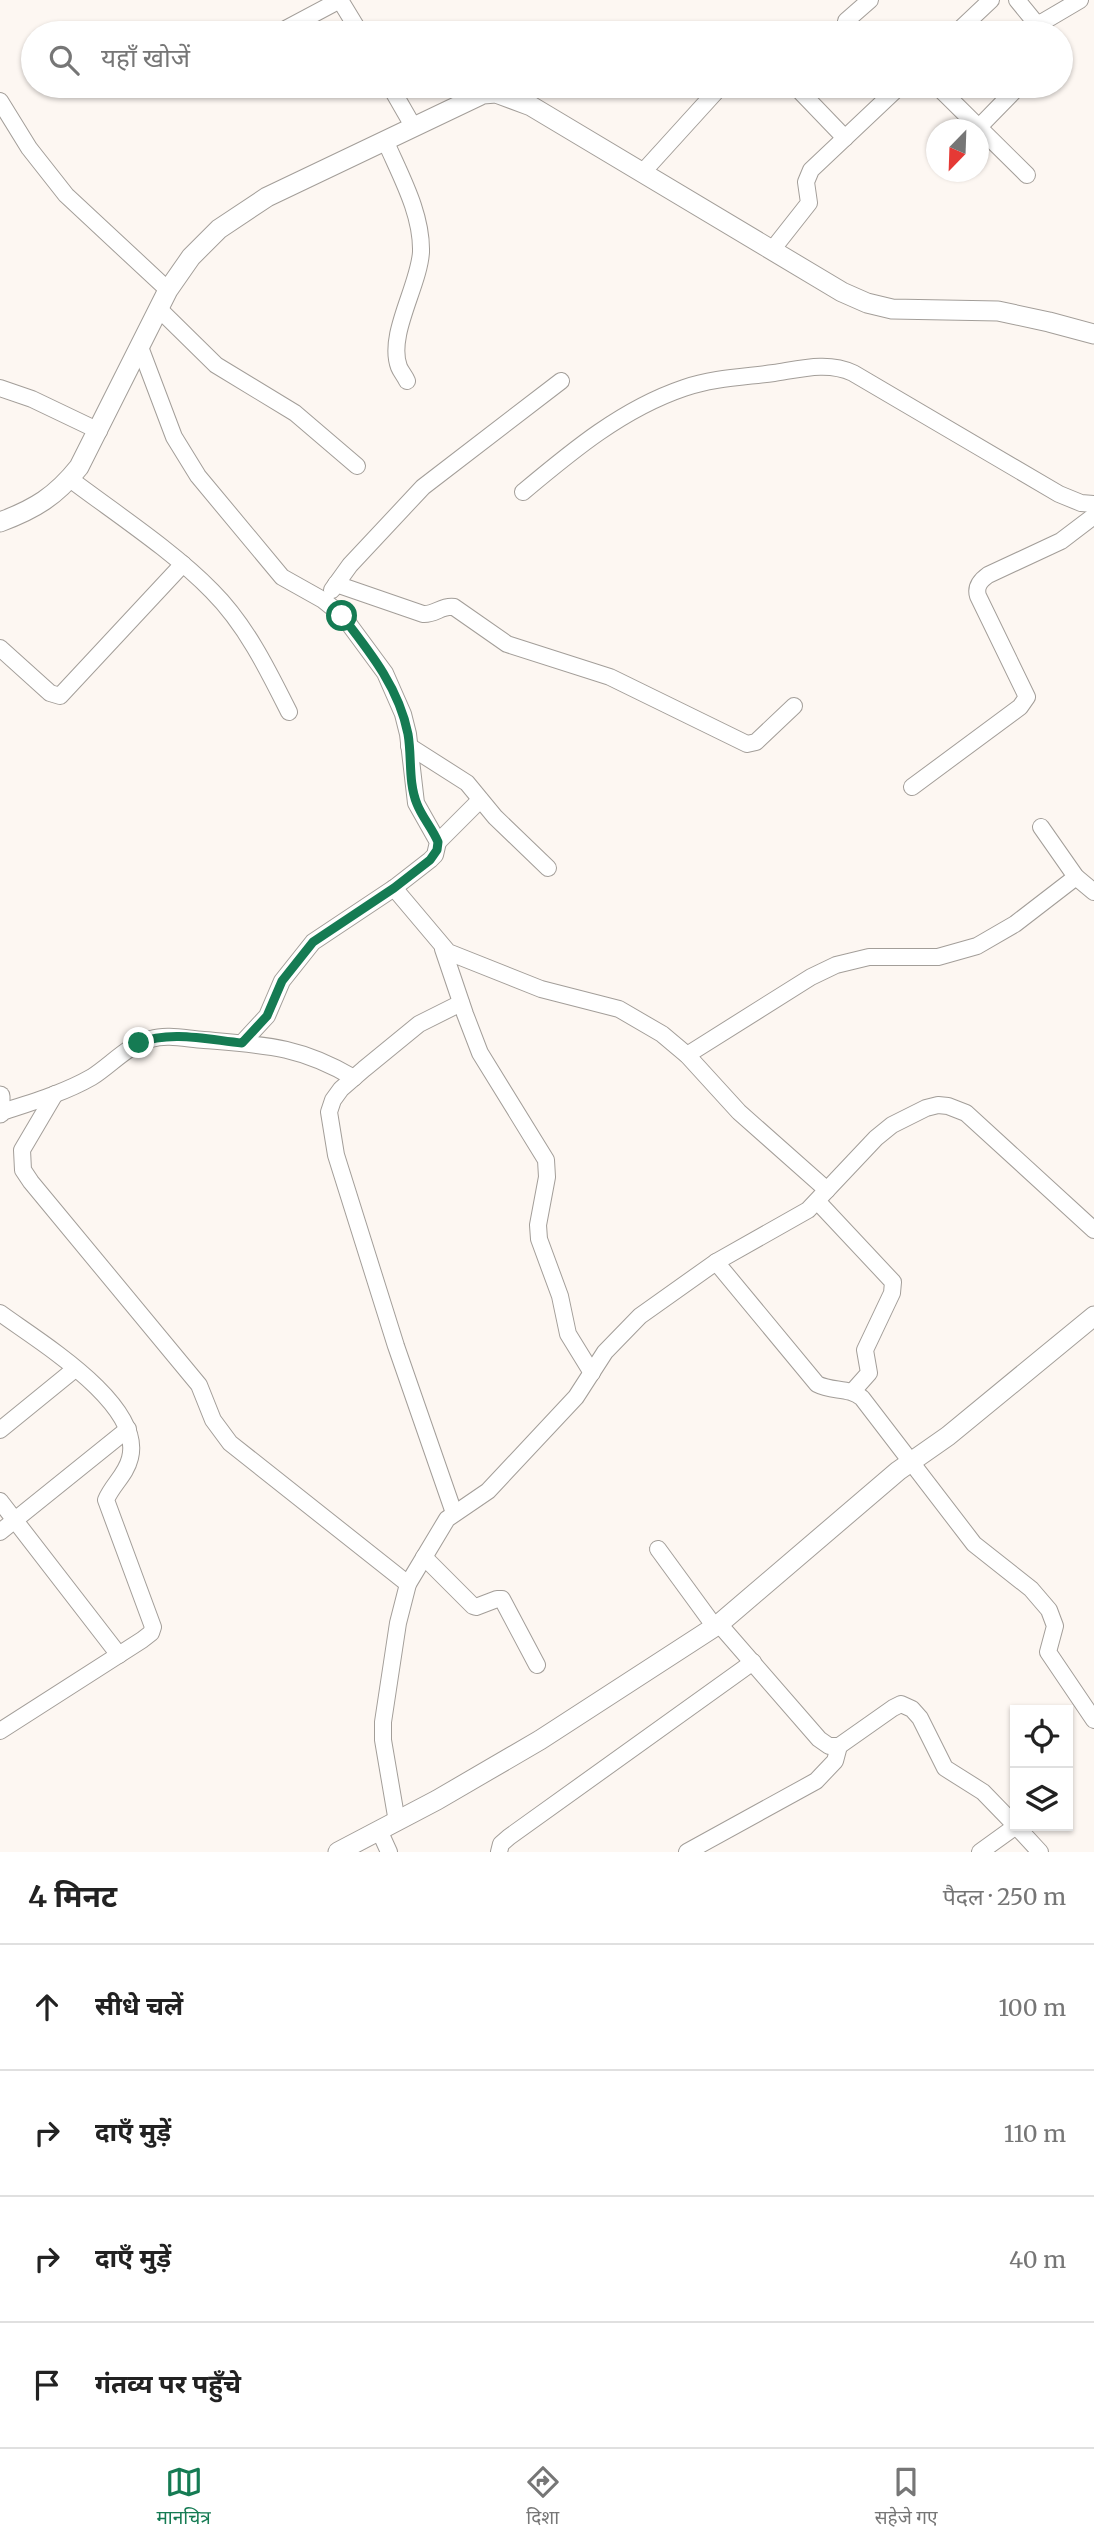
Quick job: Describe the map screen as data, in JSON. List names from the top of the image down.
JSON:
{
  "north": "bottom left",
  "page": {
    "search": "यहाँ खोजें",
    "heading": ["4 मिनट", "पैदल · 250 m"],
    "list": [
      ["सीधे चलें", "100 m"],
      ["दाएँ मुड़ें", "110 m"],
      ["दाएँ मुड़ें", "40 m"],
      "गंतव्य पर पहुँचे"
    ],
    "nav": ["मानचित्र", "दिशा", "सहेजे गए"]
  }
}
